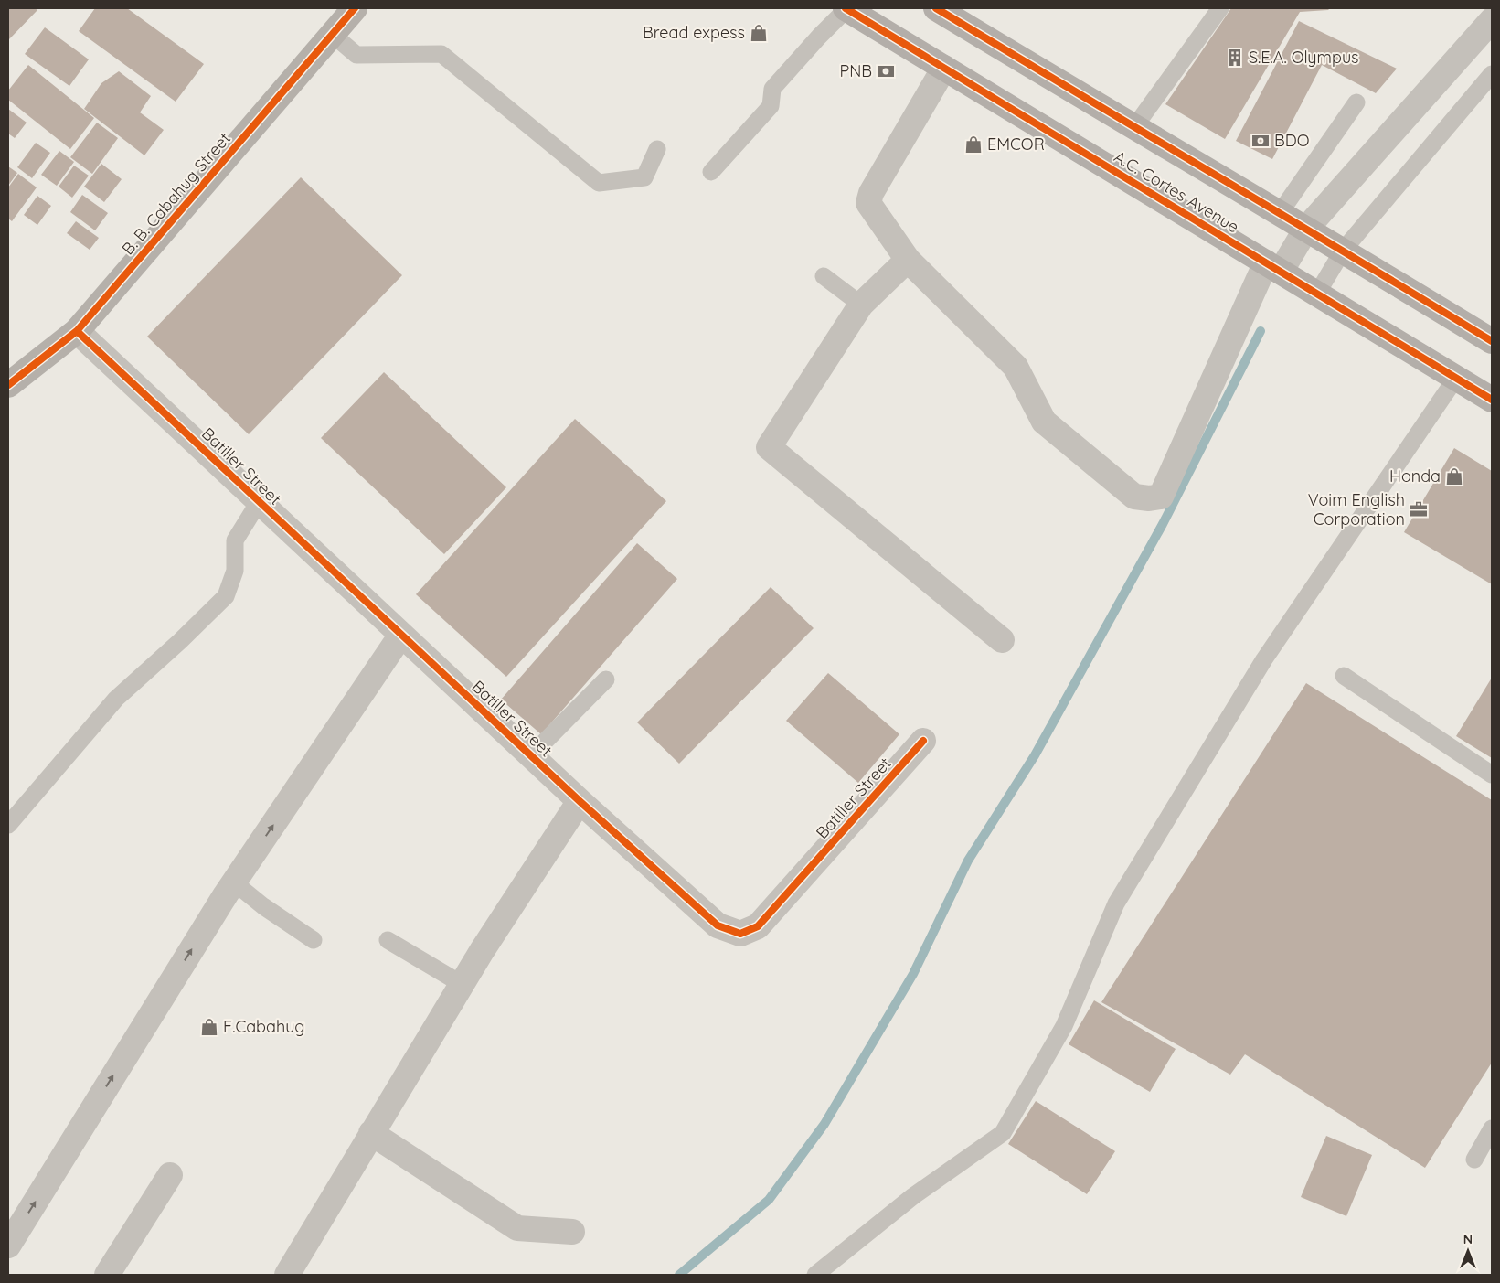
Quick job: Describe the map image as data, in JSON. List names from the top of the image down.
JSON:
{
  "streets": {
    "main road": ["A.C. Cortes Avenue"],
    "street": ["B. B. Cabahug Street", "Batiller Street"]
  },
  "crossings": [
    ["B. B. Cabahug Street", "Batiller Street"]
  ],
  "places": {
    "shop": [
      "Bread expess",
      "EMCOR",
      "Honda",
      "F.Cabahug"
    ],
    "building": ["S.E.A. Olympus"],
    "bank": ["PNB", "BDO"],
    "office": ["Voim English Corporation"]
  },
  "north": "top"
}
